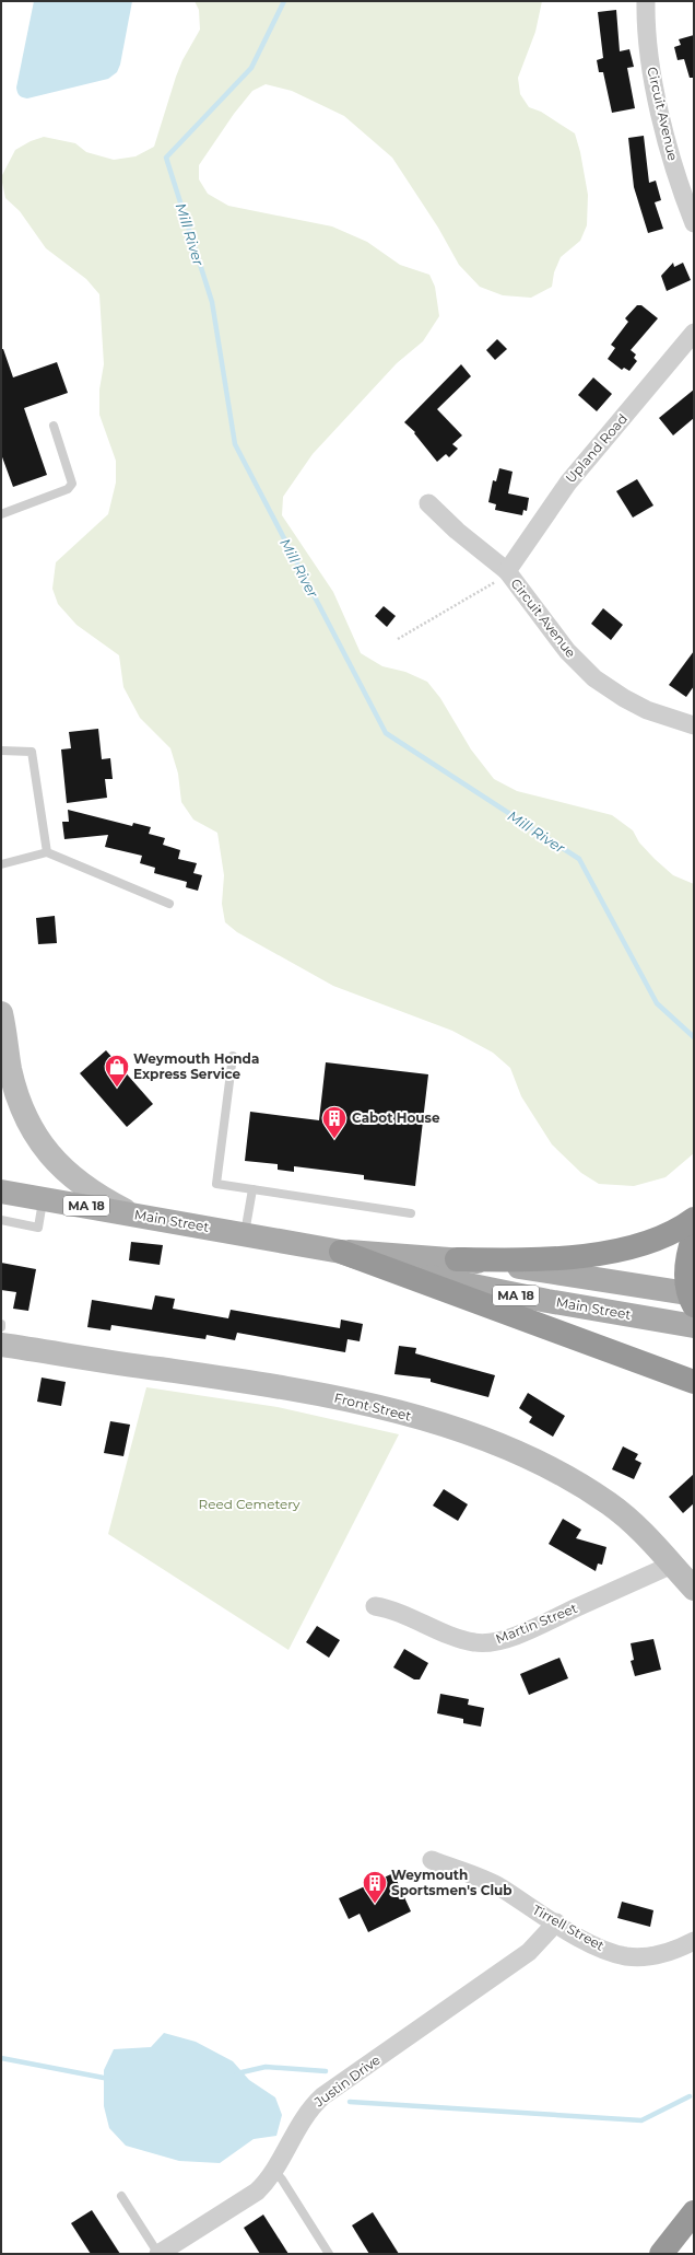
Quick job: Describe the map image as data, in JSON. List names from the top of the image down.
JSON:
{
  "streets": {
    "main road": ["MA 18", "Main Street"],
    "street": [
      "Circuit Avenue",
      "Upland Road",
      "Front Street",
      "Martin Street",
      "Tirrell Street",
      "Justin Drive"
    ]
  },
  "crossings": [
    ["Circuit Avenue", "Upland Road"],
    ["Front Street", "Martin Street"],
    ["Tirrell Street", "Justin Drive"]
  ],
  "water": ["Mill River"],
  "parks": ["Reed Cemetery"],
  "places": {
    "shop": ["Weymouth Honda Express Service"],
    "building": ["Cabot House", "Weymouth Sportsmen's Club"]
  }
}
